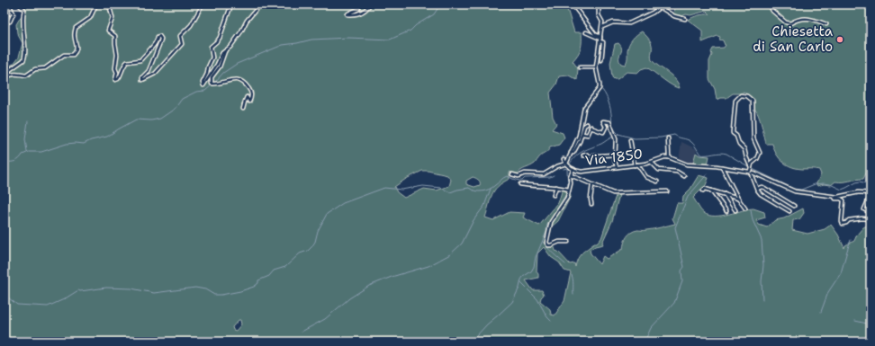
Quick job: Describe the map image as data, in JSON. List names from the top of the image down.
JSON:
{
  "streets": {
    "street": ["Via 1850"]
  },
  "places": ["Chiesetta di San Carlo"]
}
